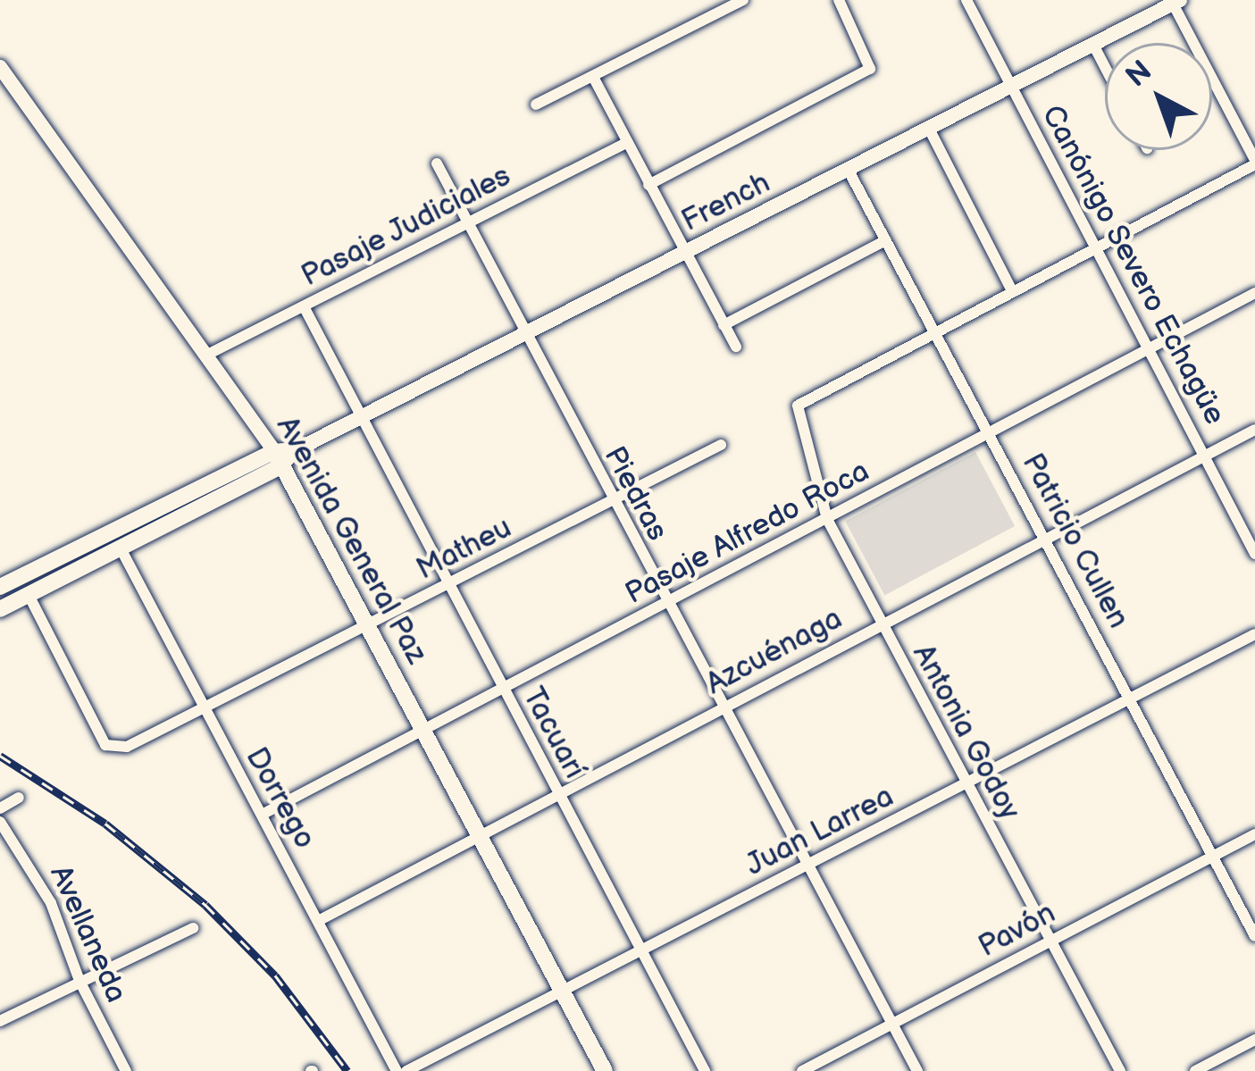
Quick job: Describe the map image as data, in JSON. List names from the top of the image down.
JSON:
{
  "streets": {
    "main road": ["French", "Avenida General Paz"],
    "street": [
      "Pasaje Judiciales",
      "Canónigo Severo Echagüe",
      "Piedras",
      "Pasaje Alfredo Roca",
      "Patricio Cullen",
      "Matheu",
      "Azcuénaga",
      "Antonia Godoy",
      "Tacuarí",
      "Dorrego",
      "Juan Larrea",
      "Pavón",
      "Avellaneda"
    ]
  },
  "crossings": [
    ["French", "Canónigo Severo Echagüe"],
    ["French", "Piedras"],
    ["French", "Avenida General Paz"],
    ["French", "Patricio Cullen"],
    ["French", "Matheu"],
    ["French", "Tacuarí"],
    ["French", "Dorrego"],
    ["Pasaje Judiciales", "Piedras"],
    ["Pasaje Judiciales", "Avenida General Paz"],
    ["Pasaje Judiciales", "Tacuarí"],
    ["Canónigo Severo Echagüe", "Pasaje Alfredo Roca"],
    ["Canónigo Severo Echagüe", "Azcuénaga"],
    ["Piedras", "Pasaje Alfredo Roca"],
    ["Piedras", "Matheu"],
    ["Piedras", "Azcuénaga"],
    ["Piedras", "Juan Larrea"],
    ["Piedras", "Pavón"],
    ["Pasaje Alfredo Roca", "Avenida General Paz"],
    ["Pasaje Alfredo Roca", "Patricio Cullen"],
    ["Pasaje Alfredo Roca", "Antonia Godoy"],
    ["Pasaje Alfredo Roca", "Tacuarí"],
    ["Pasaje Alfredo Roca", "Dorrego"],
    ["Avenida General Paz", "Matheu"],
    ["Avenida General Paz", "Azcuénaga"],
    ["Avenida General Paz", "Juan Larrea"],
    ["Patricio Cullen", "Azcuénaga"],
    ["Patricio Cullen", "Antonia Godoy"],
    ["Patricio Cullen", "Juan Larrea"],
    ["Patricio Cullen", "Pavón"],
    ["Matheu", "Tacuarí"],
    ["Matheu", "Dorrego"],
    ["Azcuénaga", "Antonia Godoy"],
    ["Azcuénaga", "Tacuarí"],
    ["Azcuénaga", "Dorrego"],
    ["Antonia Godoy", "Juan Larrea"],
    ["Antonia Godoy", "Pavón"],
    ["Tacuarí", "Juan Larrea"]
  ],
  "north": "top left"
}
